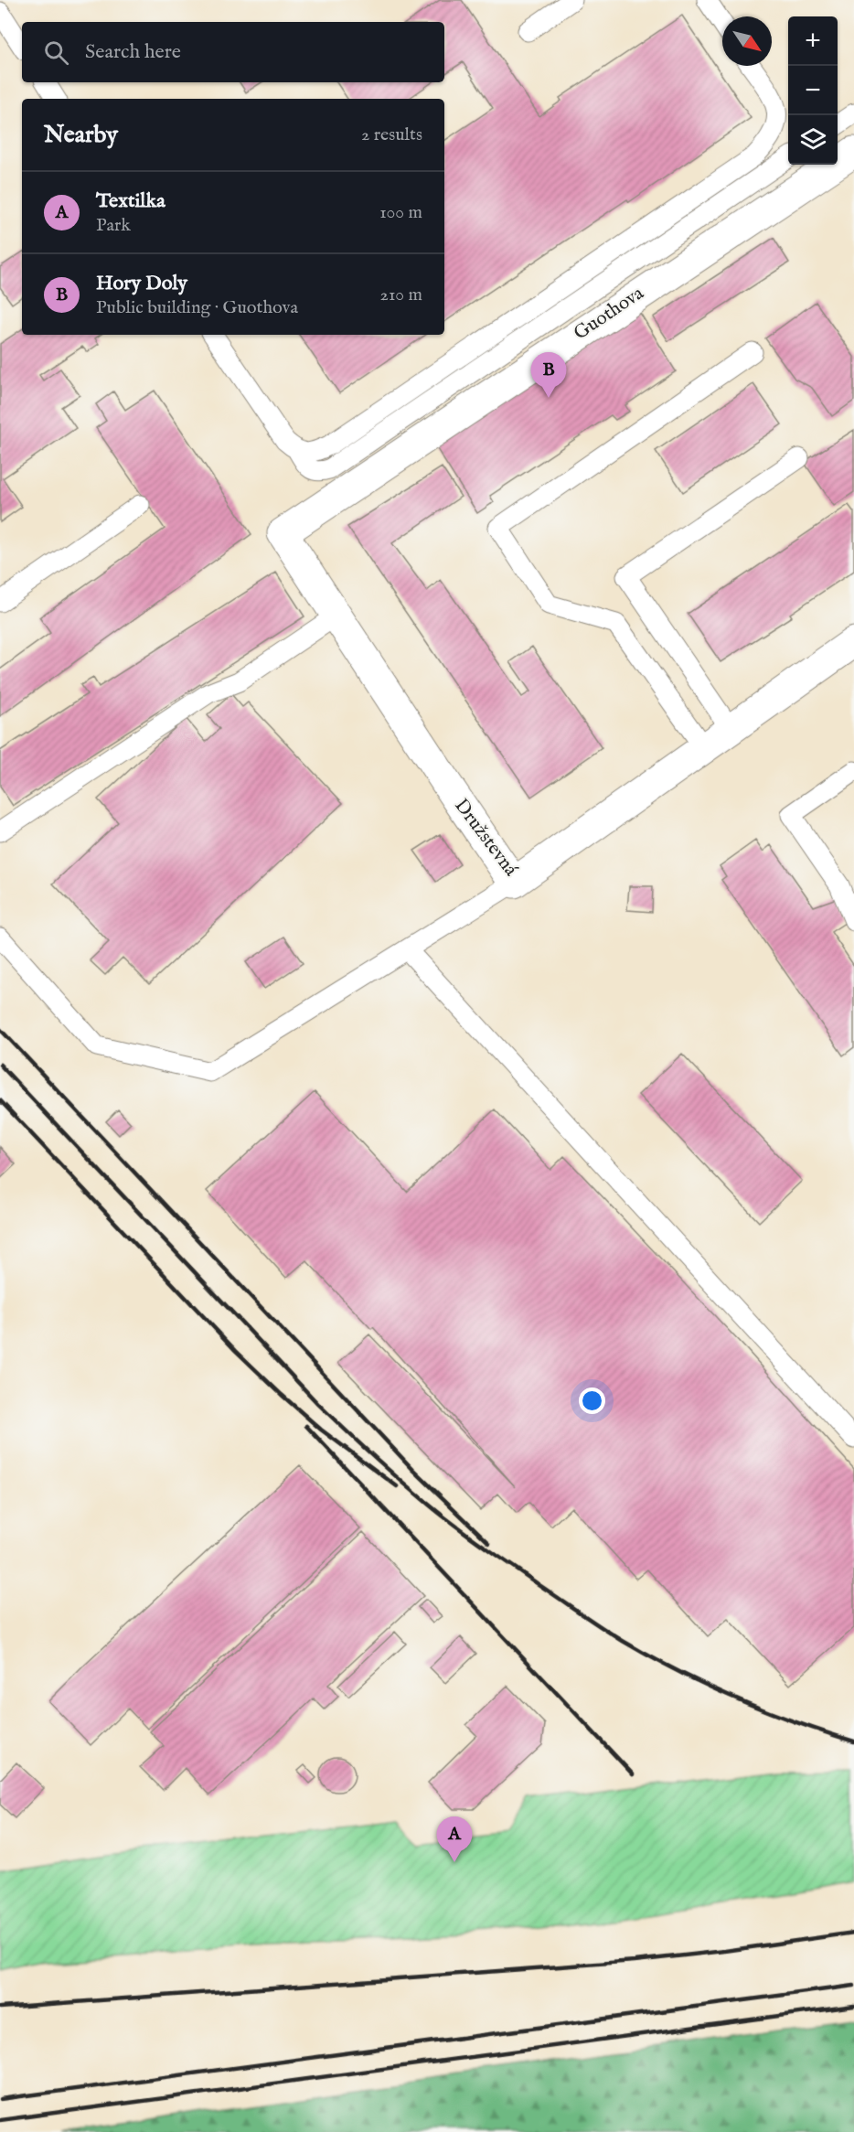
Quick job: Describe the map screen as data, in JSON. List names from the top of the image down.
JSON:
{
  "streets": {
    "street": ["Guothova", "Družstevná"]
  },
  "crossings": [
    ["Guothova", "Družstevná"]
  ],
  "north": "bottom right",
  "page": {
    "map_buttons": ["+", "−"],
    "search": "Search here",
    "heading": ["Nearby", "2 results"],
    "list": [
      {
        "mark": "A",
        "name": "Textilka",
        "note": "Park",
        "value": "100 m"
      },
      {
        "mark": "B",
        "name": "Hory Doly",
        "note": "Public building · Guothova",
        "value": "210 m"
      }
    ],
    "pins": ["B", "A"]
  }
}
